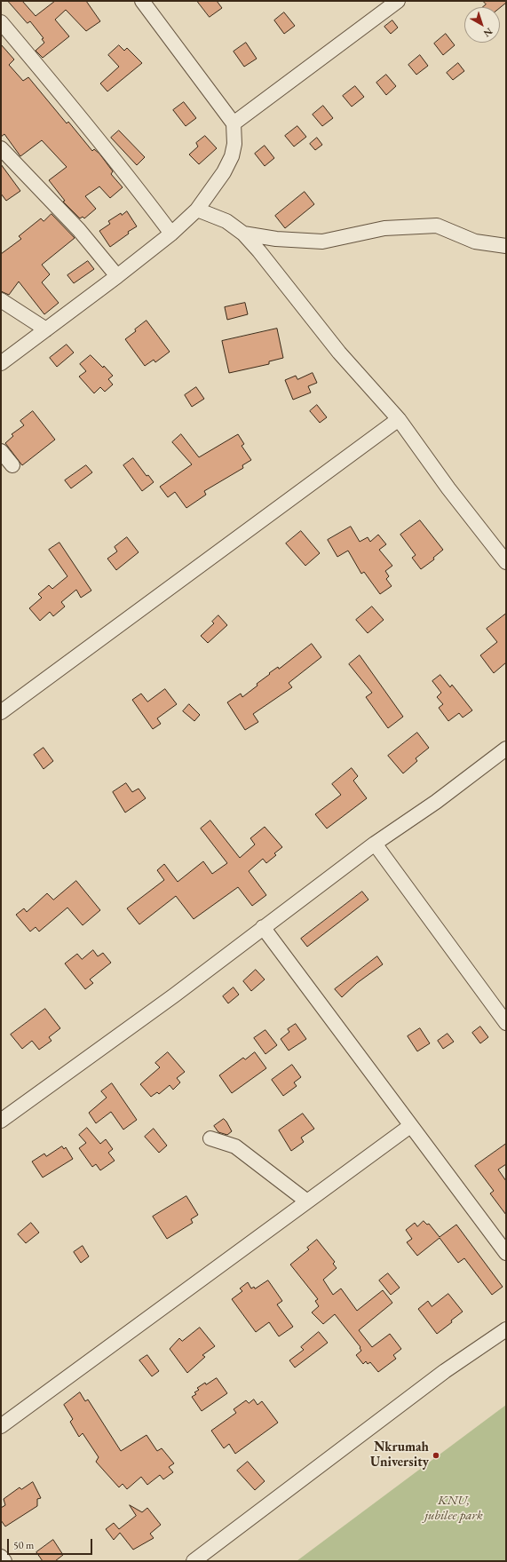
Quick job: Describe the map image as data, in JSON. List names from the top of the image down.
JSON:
{
  "parks": ["KNU, jubilee park"],
  "places": ["Nkrumah University"],
  "scale_bar": "50 m",
  "north": "bottom right"
}
